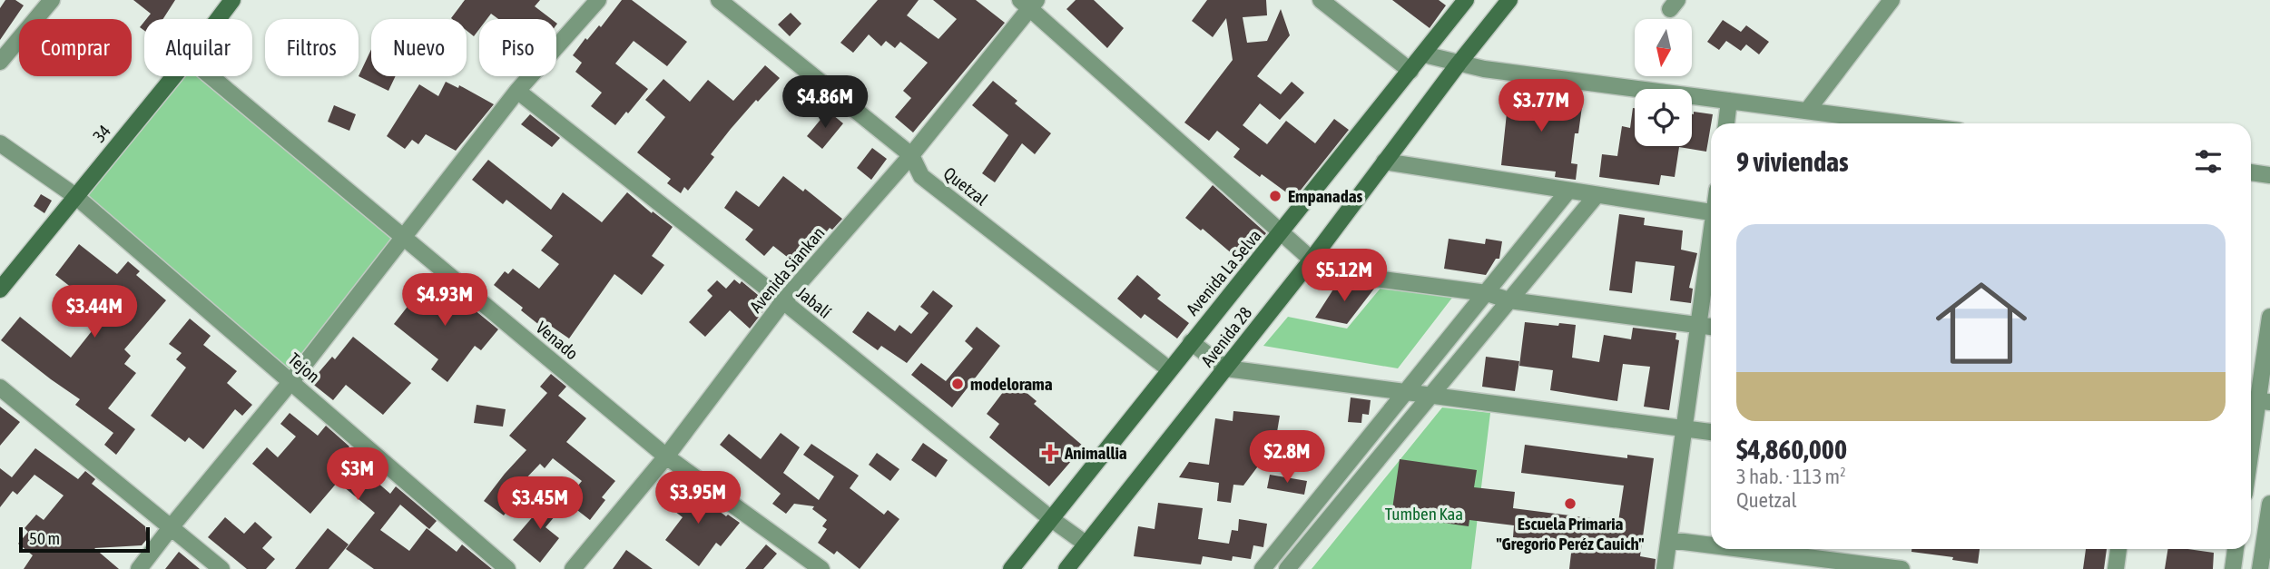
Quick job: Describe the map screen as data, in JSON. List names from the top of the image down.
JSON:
{
  "streets": {
    "street": [
      "34",
      "Quetzal",
      "Avenida Siankan",
      "Avenida La Selva",
      "Jabalí",
      "Avenida 28",
      "Venado",
      "Tejon"
    ]
  },
  "crossings": [
    ["34", "Tejon"],
    ["Quetzal", "Avenida Siankan"],
    ["Quetzal", "Avenida La Selva"],
    ["Avenida Siankan", "Jabalí"],
    ["Avenida Siankan", "Venado"],
    ["Avenida La Selva", "Jabalí"],
    ["Jabalí", "Avenida 28"]
  ],
  "parks": ["Tumben Kaa"],
  "places": {
    "other": ["Empanadas", "modelorama", "Escuela Primaria \"Gregorio Peréz Cauich\""],
    "health": ["Animallia"]
  },
  "scale_bar": "50 m",
  "north": "bottom",
  "page": {
    "chip": [
      "Comprar",
      "Alquilar",
      "Filtros",
      "Nuevo",
      "Piso"
    ],
    "price": [
      "$4.86M",
      "$3.77M",
      "$5.12M",
      "$4.93M",
      "$3.44M",
      "$2.8M",
      "$3M",
      "$3.95M",
      "$3.45M"
    ],
    "heading": "9 viviendas",
    "list": [
      {
        "name": "$4,860,000",
        "note": "3 hab. · 113 m² · Quetzal"
      }
    ],
    "scale": "50 m"
  }
}
